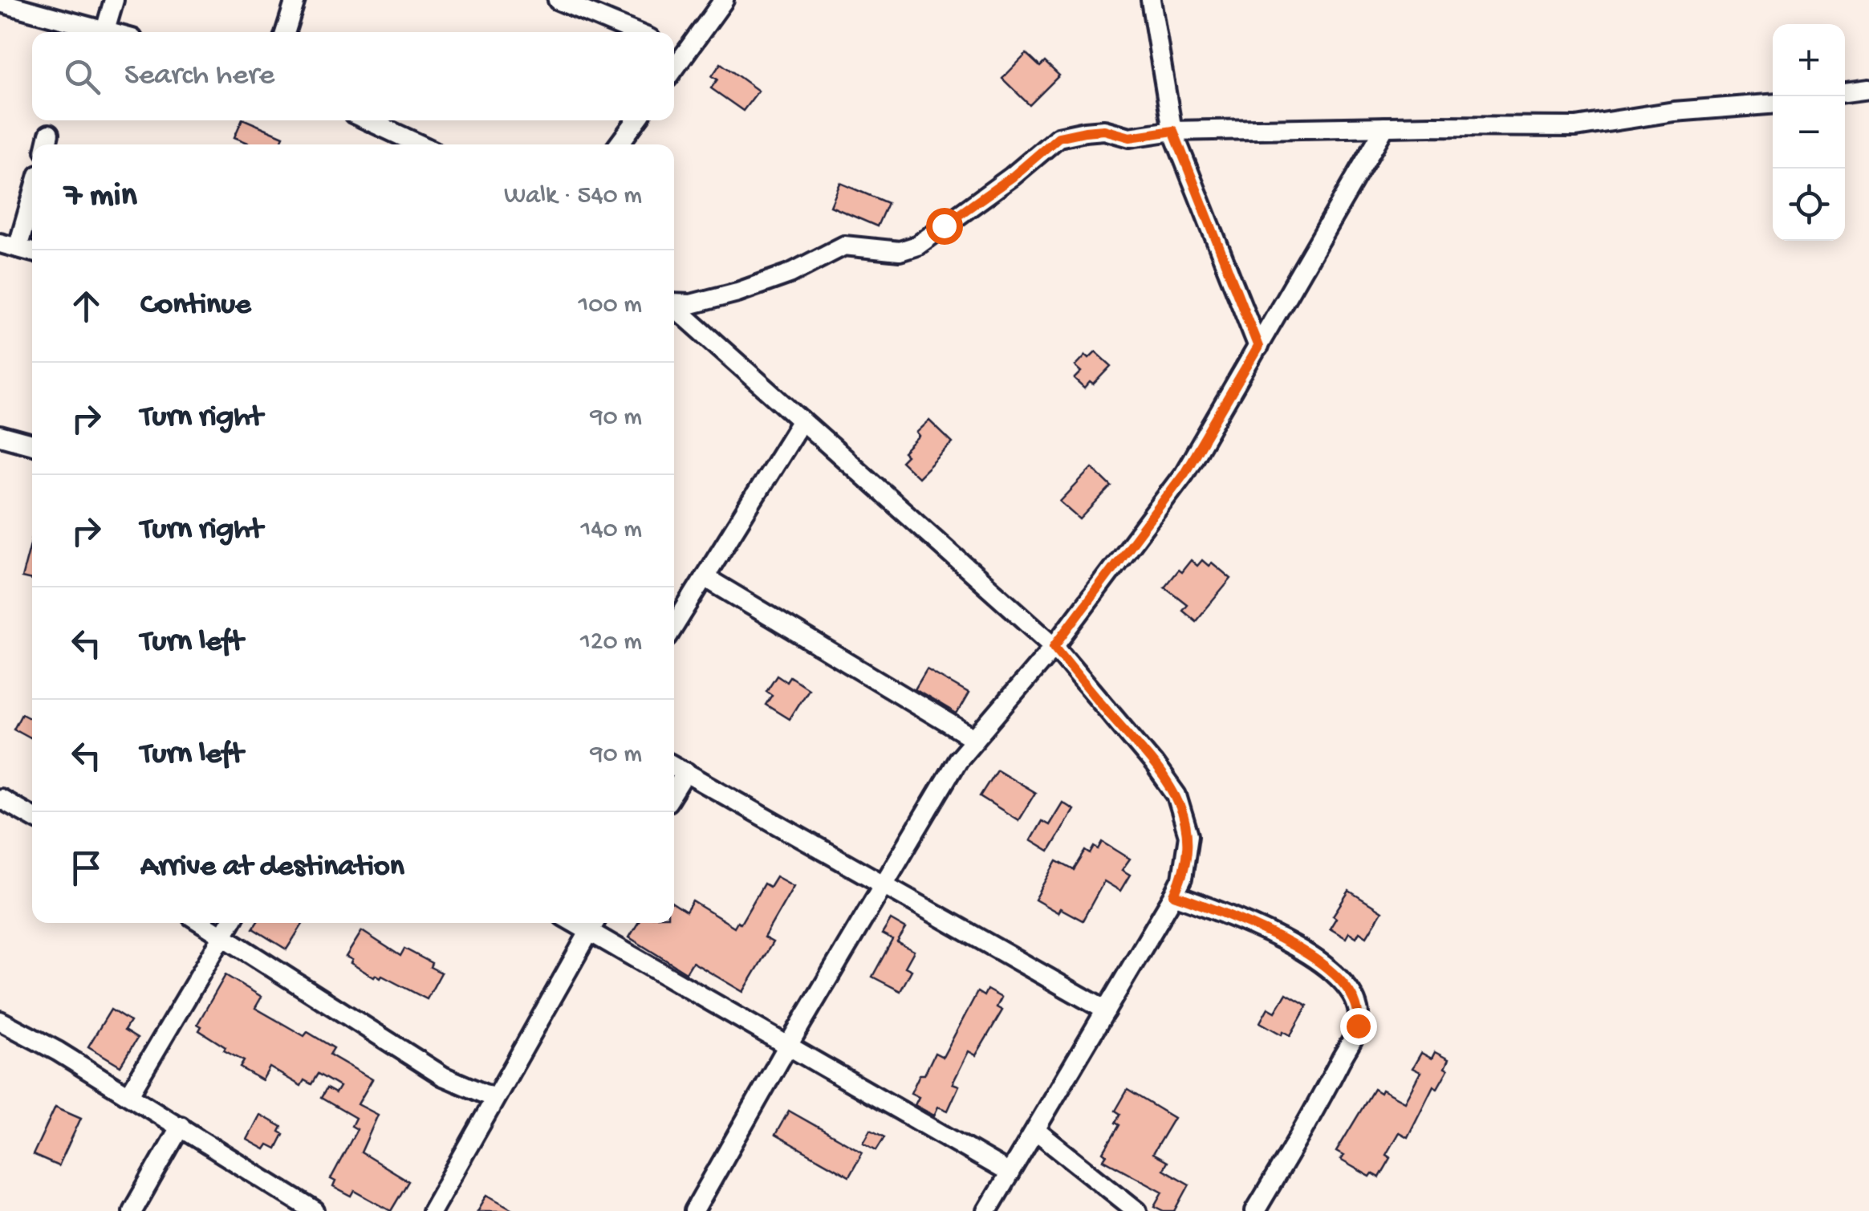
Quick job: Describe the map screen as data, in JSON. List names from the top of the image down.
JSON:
{
  "page": {
    "map_buttons": ["+", "−"],
    "search": "Search here",
    "heading": ["7 min", "Walk · 540 m"],
    "list": [
      ["Continue", "100 m"],
      ["Turn right", "90 m"],
      ["Turn right", "140 m"],
      ["Turn left", "120 m"],
      ["Turn left", "90 m"],
      "Arrive at destination"
    ]
  }
}
